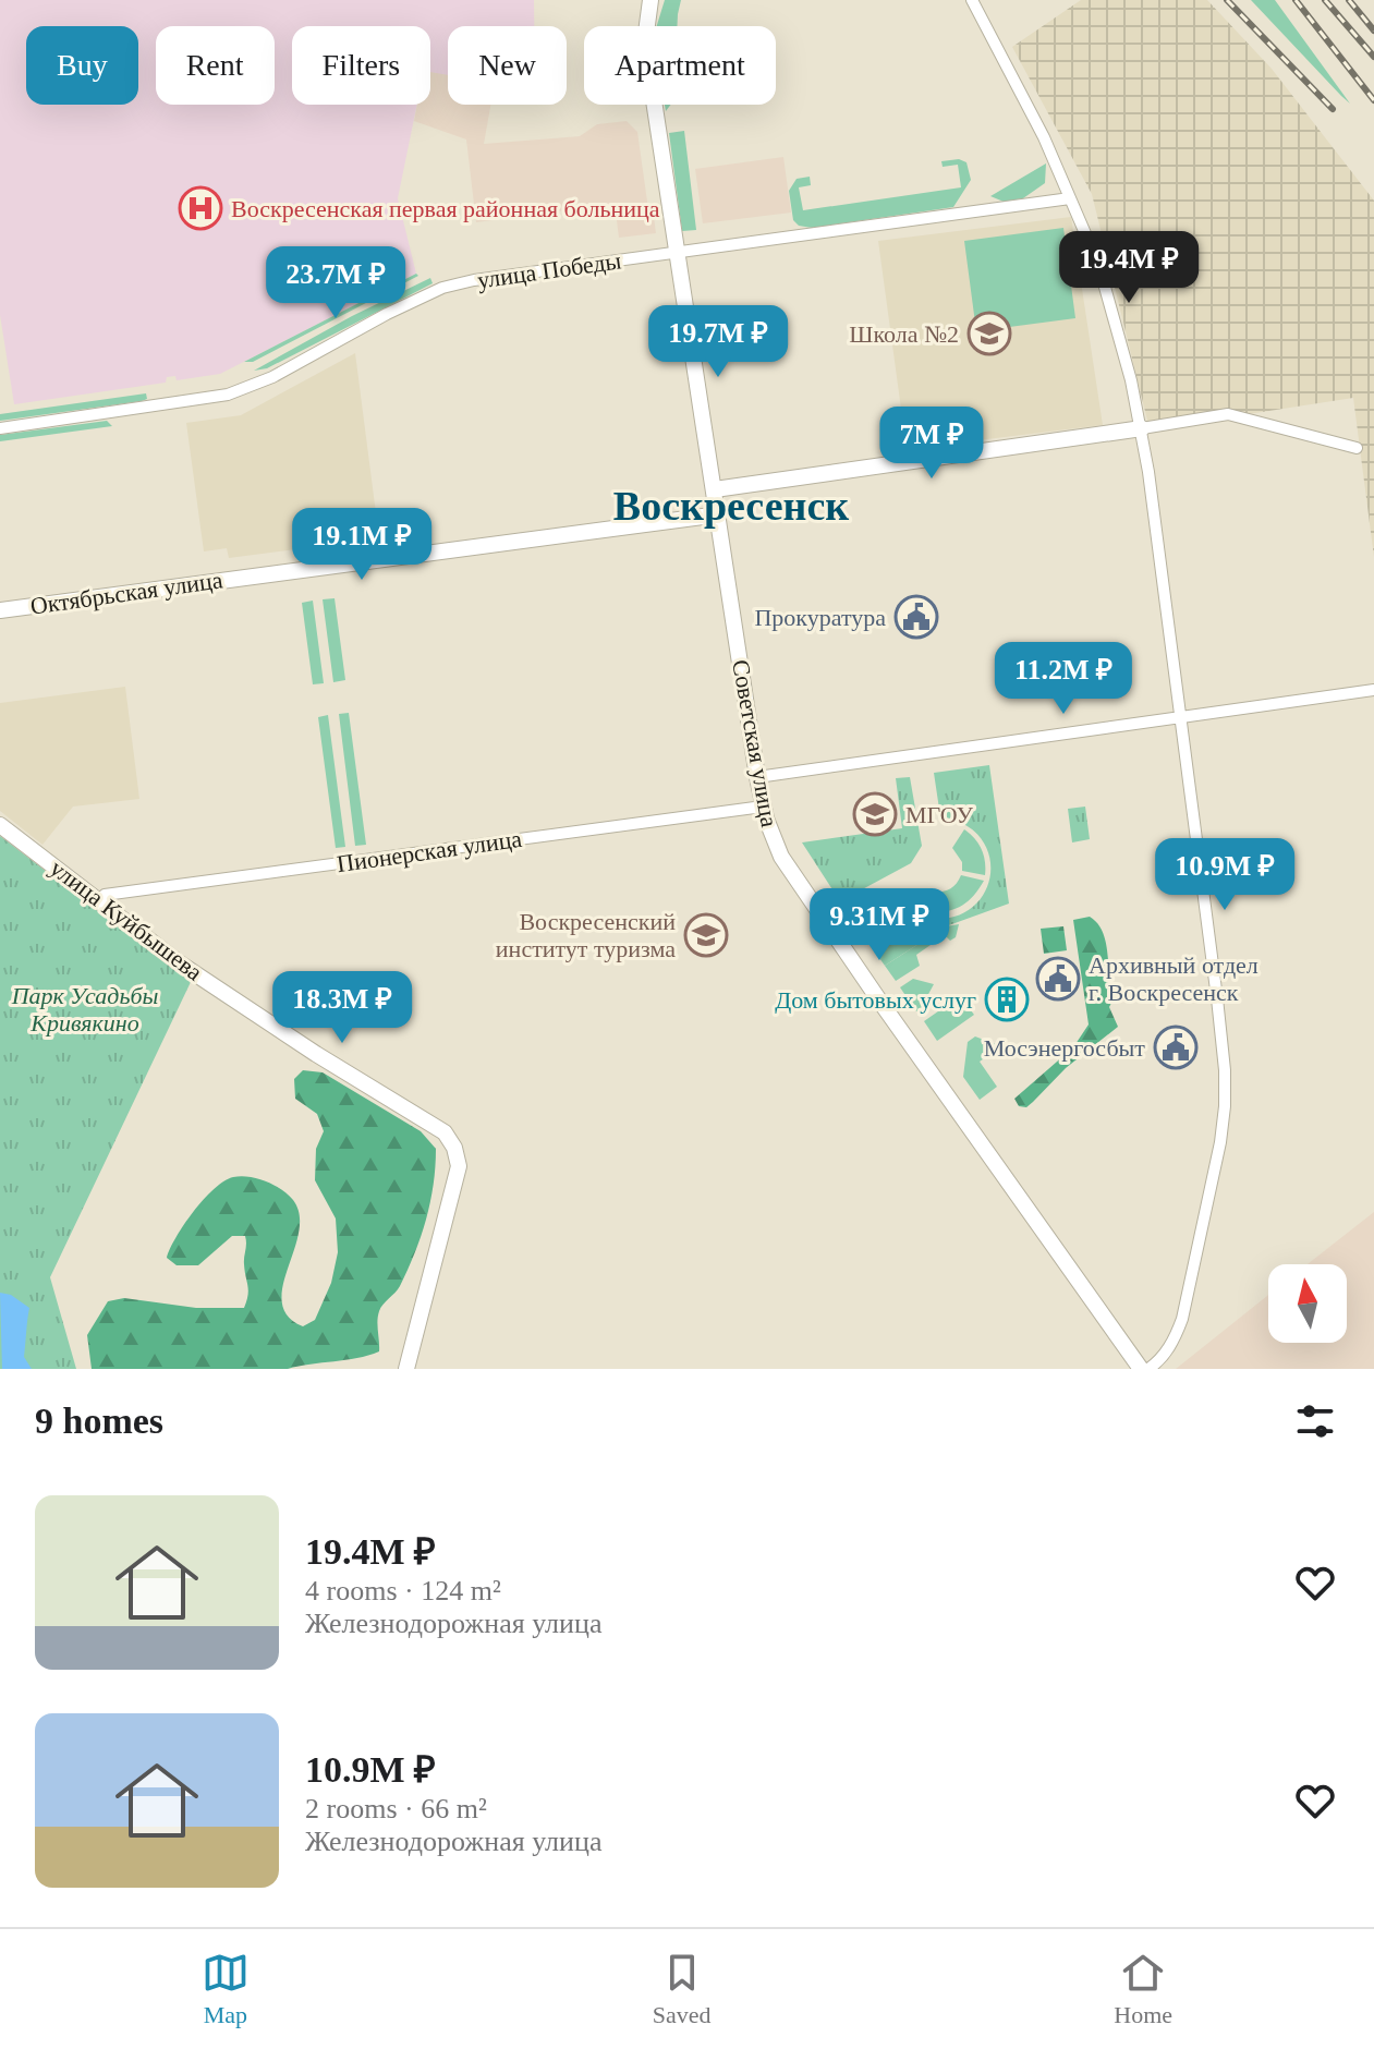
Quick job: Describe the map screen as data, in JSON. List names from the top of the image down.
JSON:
{
  "streets": {
    "street": [
      "улица Победы",
      "Октябрьская улица",
      "Советская улица",
      "Пионерская улица",
      "улица Куйбышева"
    ]
  },
  "crossings": [
    ["улица Победы", "Советская улица"],
    ["Октябрьская улица", "Советская улица"],
    ["Советская улица", "Пионерская улица"],
    ["Пионерская улица", "улица Куйбышева"]
  ],
  "districts": ["Воскресенск"],
  "parks": ["Парк Усадьбы Кривякино"],
  "places": {
    "hospital": ["Воскресенская первая районная больница"],
    "school or university": ["Школа №2", "МГОУ", "Воскресенский институт туризма"],
    "public building": ["Прокуратура", "Архивный отдел г. Воскресенск", "Мосэнергосбыт"],
    "building": ["Дом бытовых услуг"]
  },
  "north": "top",
  "page": {
    "chip": [
      "Buy",
      "Rent",
      "Filters",
      "New",
      "Apartment"
    ],
    "price": [
      "19.4M ₽",
      "23.7M ₽",
      "19.7M ₽",
      "7M ₽",
      "19.1M ₽",
      "11.2M ₽",
      "10.9M ₽",
      "9.31M ₽",
      "18.3M ₽"
    ],
    "heading": "9 homes",
    "list": [
      {
        "name": "19.4M ₽",
        "note": "4 rooms · 124 m² · Железнодорожная улица"
      },
      {
        "name": "10.9M ₽",
        "note": "2 rooms · 66 m² · Железнодорожная улица"
      }
    ],
    "tabs": ["Map", "Saved", "Home"]
  }
}
